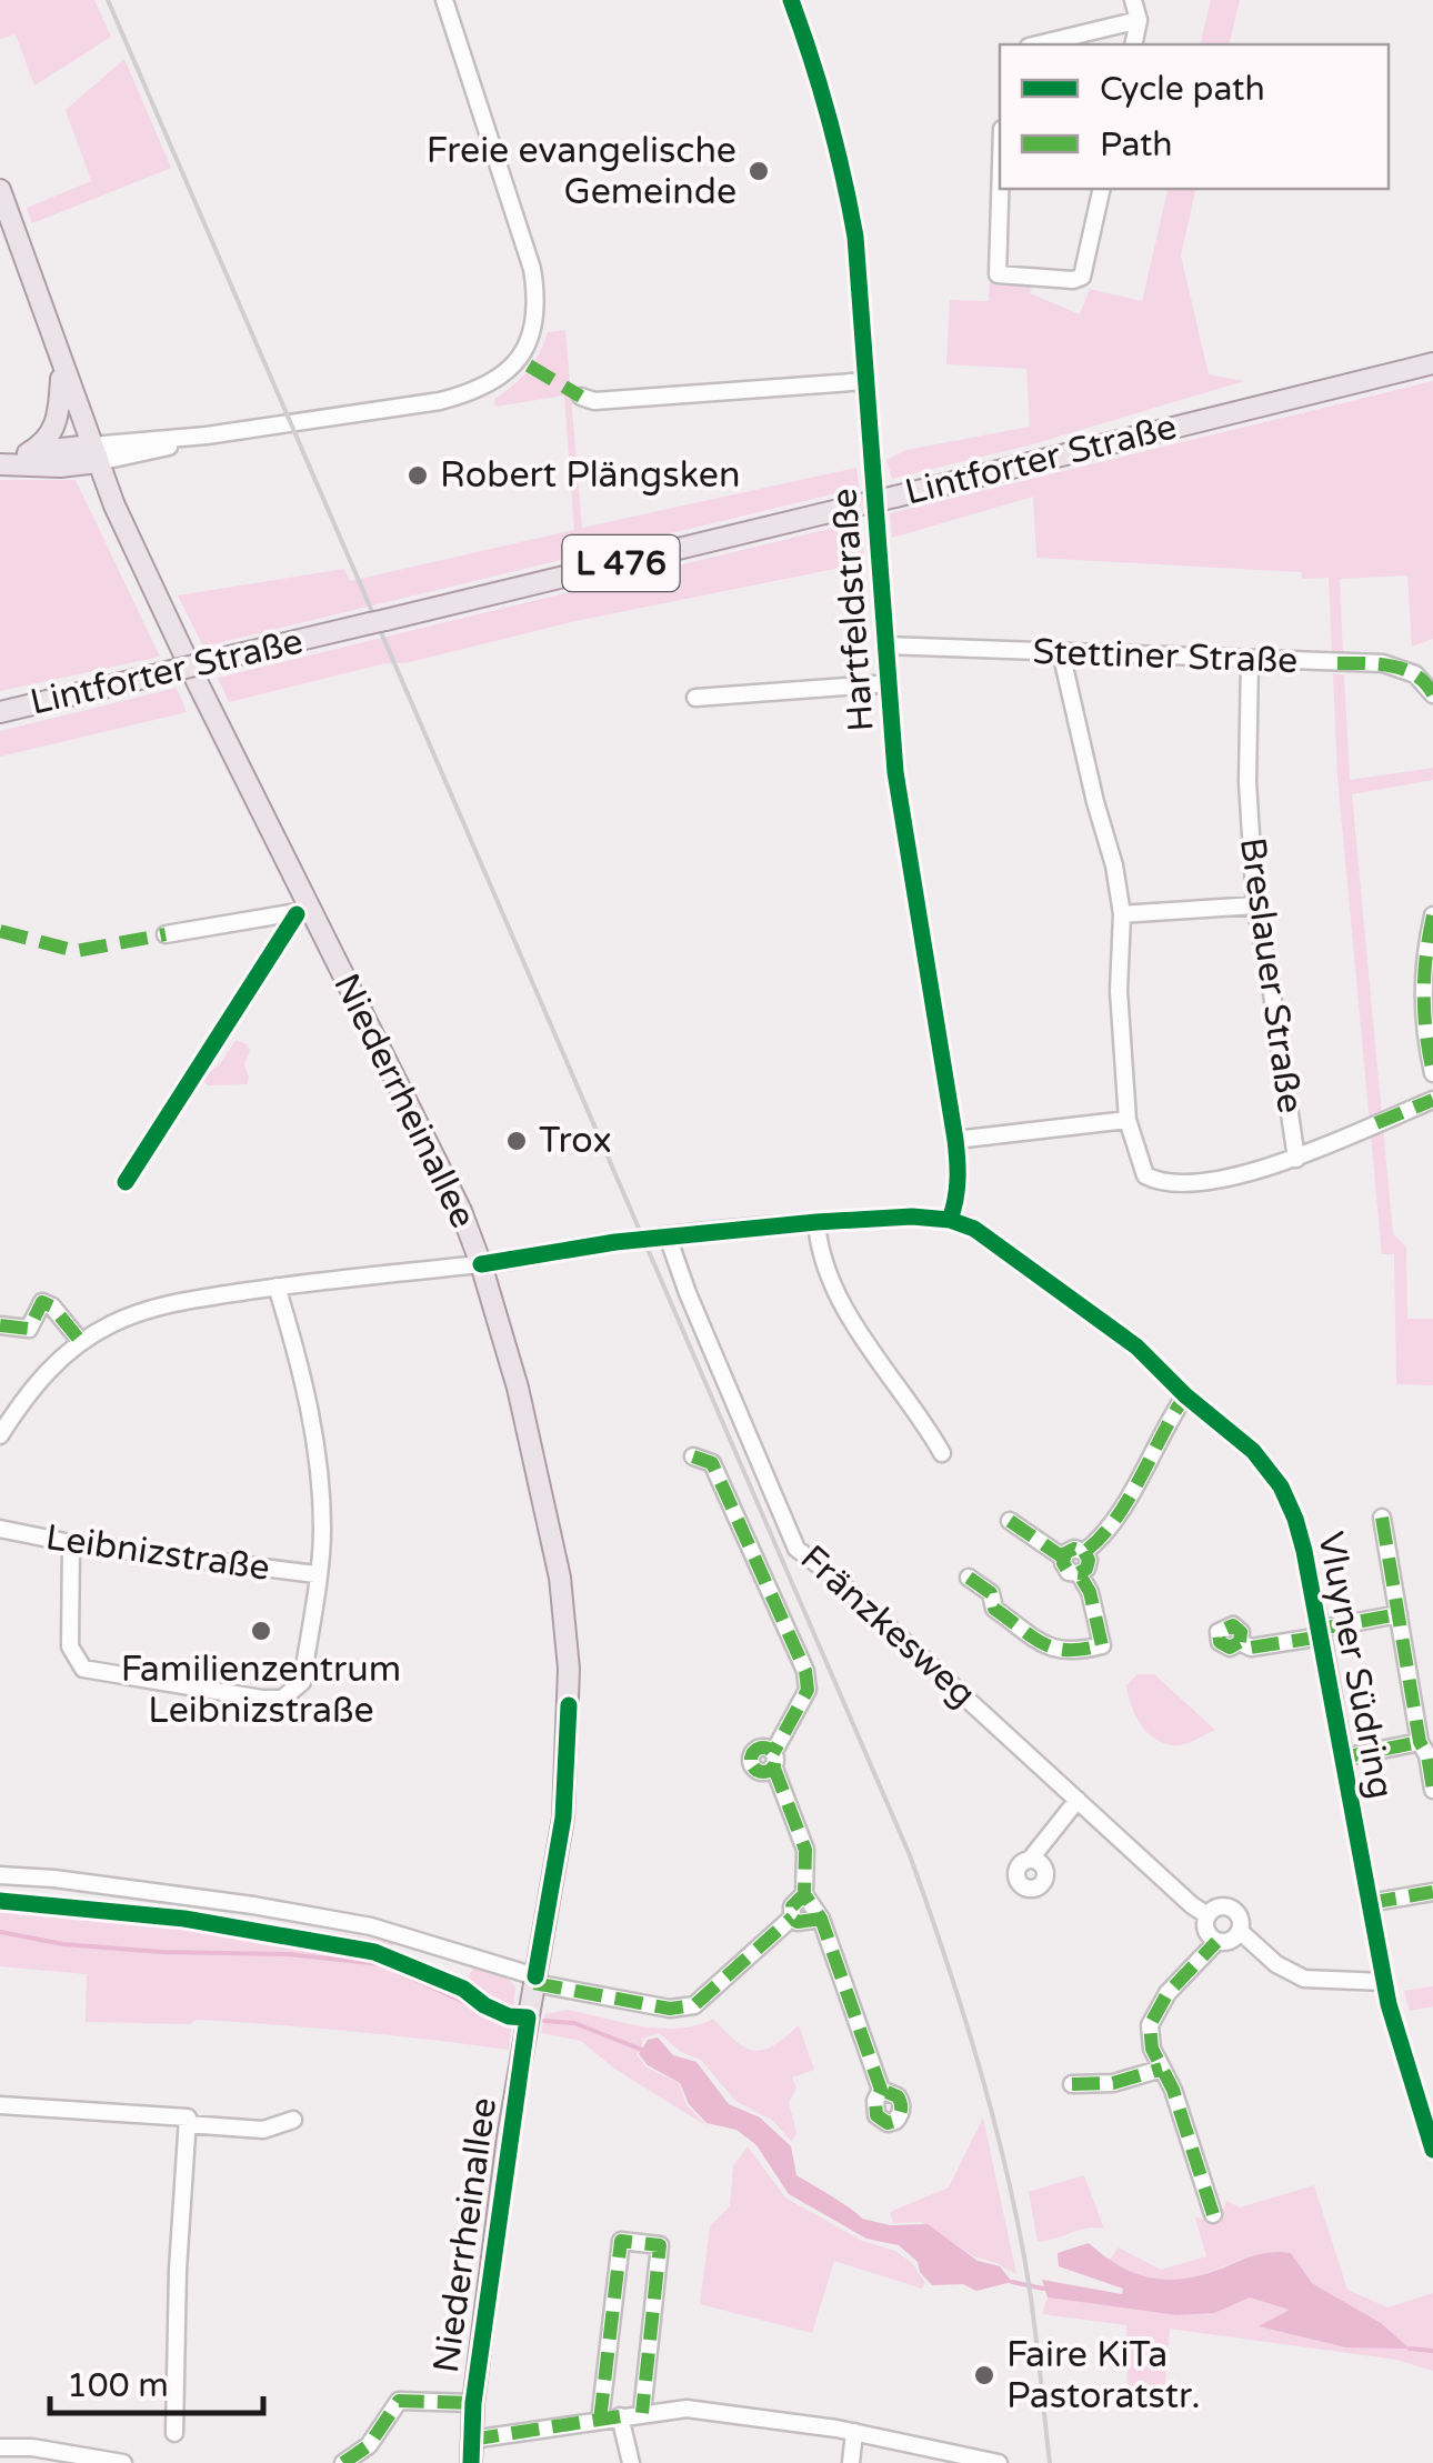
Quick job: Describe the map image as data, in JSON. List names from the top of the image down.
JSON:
{
  "streets": {
    "main road": ["Lintforter Straße", "L 476", "Niederrheinallee"],
    "street": [
      "Hartfeldstraße",
      "Stettiner Straße",
      "Breslauer Straße",
      "Leibnizstraße",
      "Fränzkesweg",
      "Vluyner Südring"
    ]
  },
  "crossings": [
    ["Hartfeldstraße", "Stettiner Straße"],
    ["Hartfeldstraße", "Vluyner Südring"],
    ["Stettiner Straße", "Breslauer Straße"],
    ["Niederrheinallee", "Vluyner Südring"],
    ["Fränzkesweg", "Vluyner Südring"]
  ],
  "places": [
    "Freie evangelische Gemeinde",
    "Robert Plängsken",
    "Trox",
    "Familienzentrum Leibnizstraße",
    "Faire KiTa Pastoratstr."
  ],
  "legend": ["Cycle path", "Path"],
  "scale_bar": "100 m"
}
